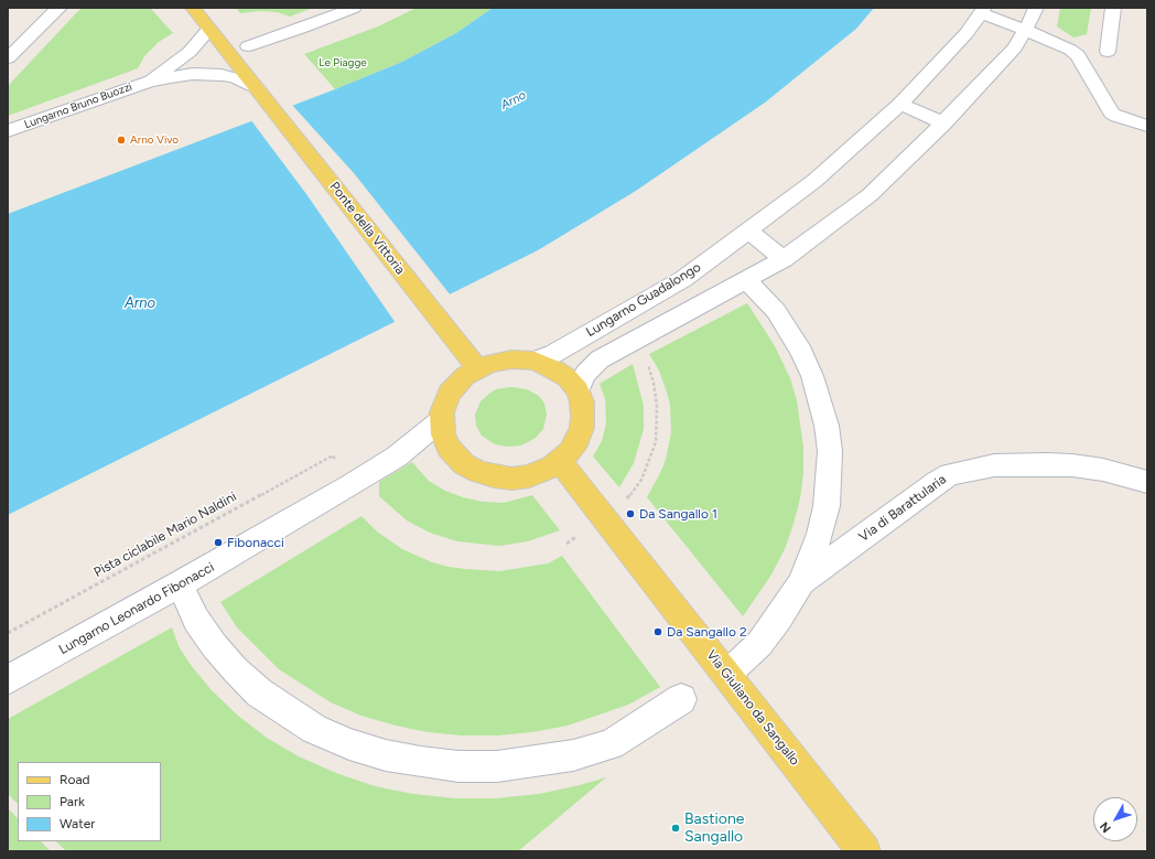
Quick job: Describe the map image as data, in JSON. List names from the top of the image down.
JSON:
{
  "streets": {
    "main road": ["Ponte della Vittoria", "Via Giuliano da Sangallo"],
    "street": [
      "Lungarno Bruno Buozzi",
      "Lungarno Guadalongo",
      "Via di Barattularia",
      "Lungarno Leonardo Fibonacci"
    ],
    "path": ["Pista ciclabile Mario Naldini"]
  },
  "crossings": [
    ["Lungarno Bruno Buozzi", "Ponte della Vittoria"],
    ["Ponte della Vittoria", "Lungarno Guadalongo"],
    ["Ponte della Vittoria", "Lungarno Leonardo Fibonacci"],
    ["Ponte della Vittoria", "Via Giuliano da Sangallo"],
    ["Lungarno Guadalongo", "Lungarno Leonardo Fibonacci"],
    ["Lungarno Guadalongo", "Via Giuliano da Sangallo"],
    ["Lungarno Leonardo Fibonacci", "Via Giuliano da Sangallo"]
  ],
  "water": ["Arno"],
  "parks": ["Le Piagge"],
  "places": [
    "Arno Vivo",
    "Da Sangallo 1",
    "Fibonacci",
    "Da Sangallo 2",
    "Bastione Sangallo"
  ],
  "legend": ["Road", "Park", "Water"],
  "north": "bottom left"
}
